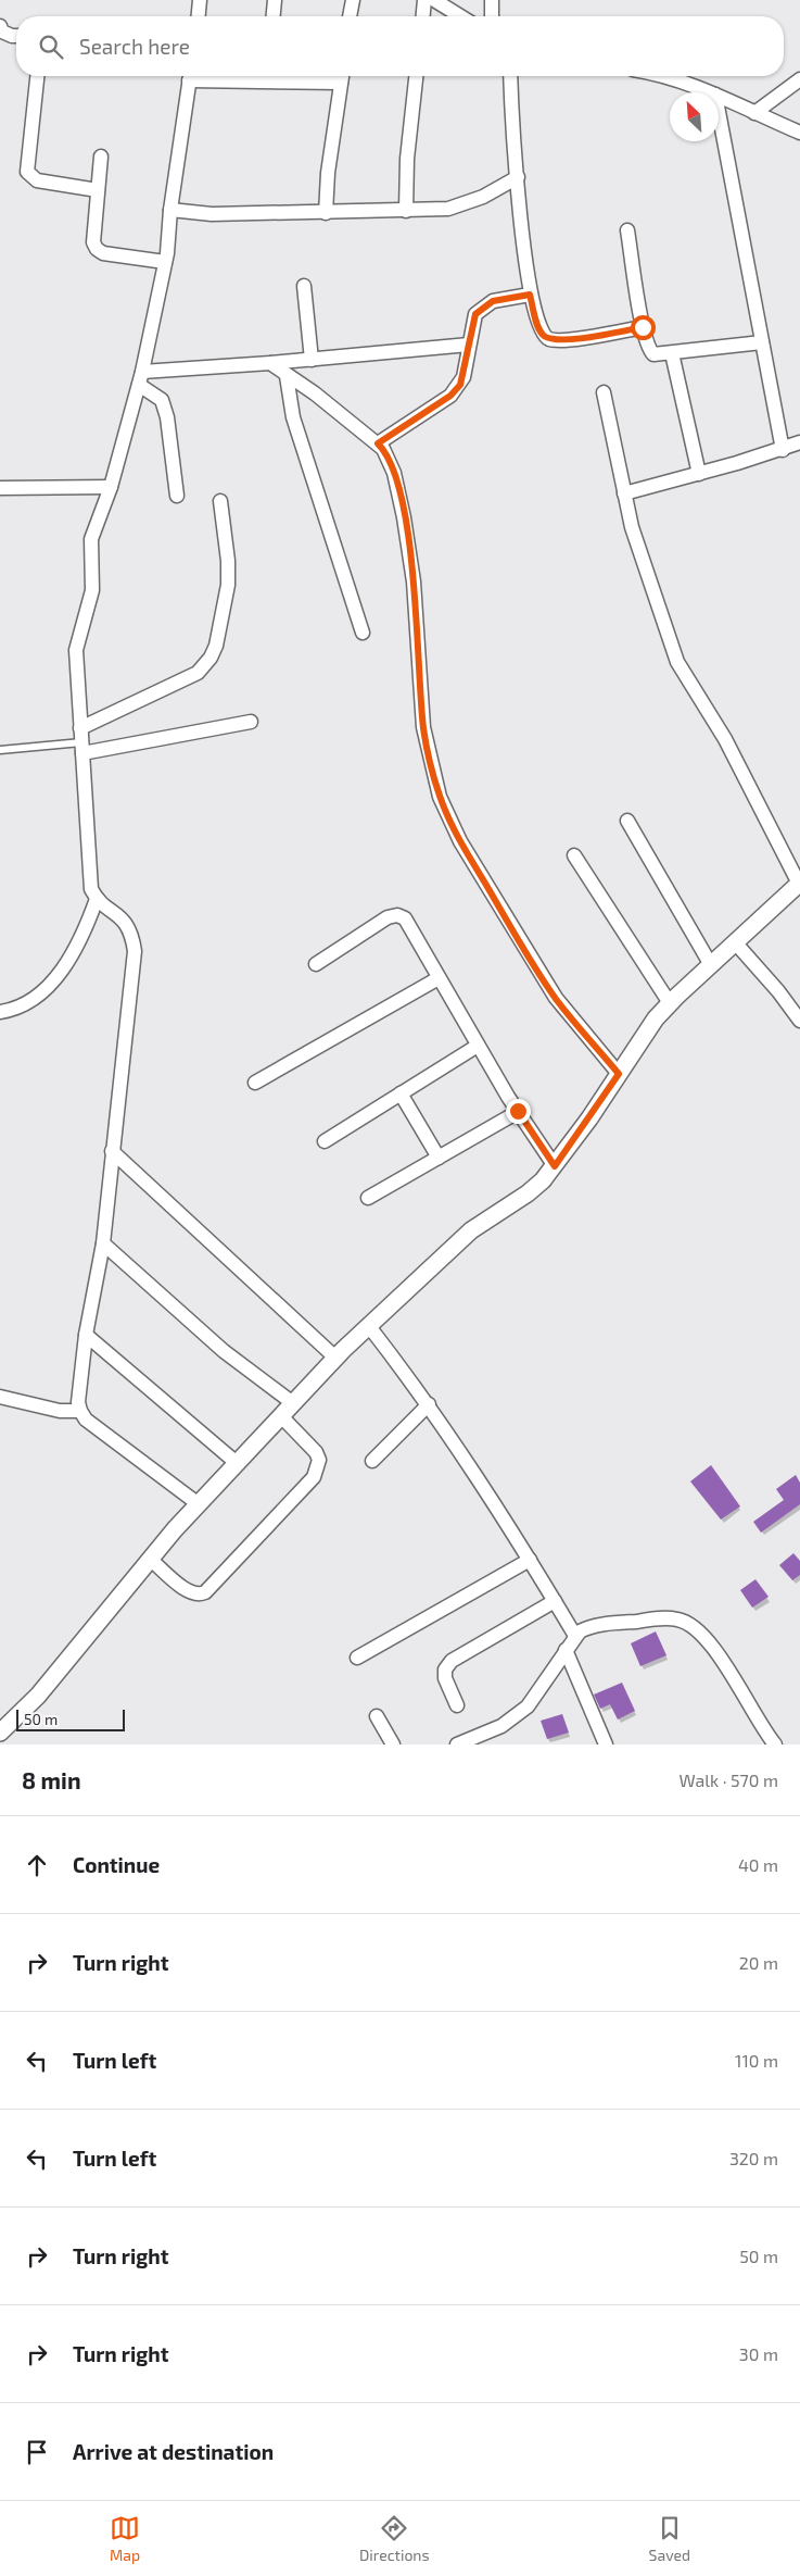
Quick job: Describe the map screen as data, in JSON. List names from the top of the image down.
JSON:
{
  "scale_bar": "50 m",
  "north": "top left",
  "page": {
    "search": "Search here",
    "scale": "50 m",
    "heading": ["8 min", "Walk · 570 m"],
    "list": [
      ["Continue", "40 m"],
      ["Turn right", "20 m"],
      ["Turn left", "110 m"],
      ["Turn left", "320 m"],
      ["Turn right", "50 m"],
      ["Turn right", "30 m"],
      "Arrive at destination"
    ],
    "nav": ["Map", "Directions", "Saved"]
  }
}
